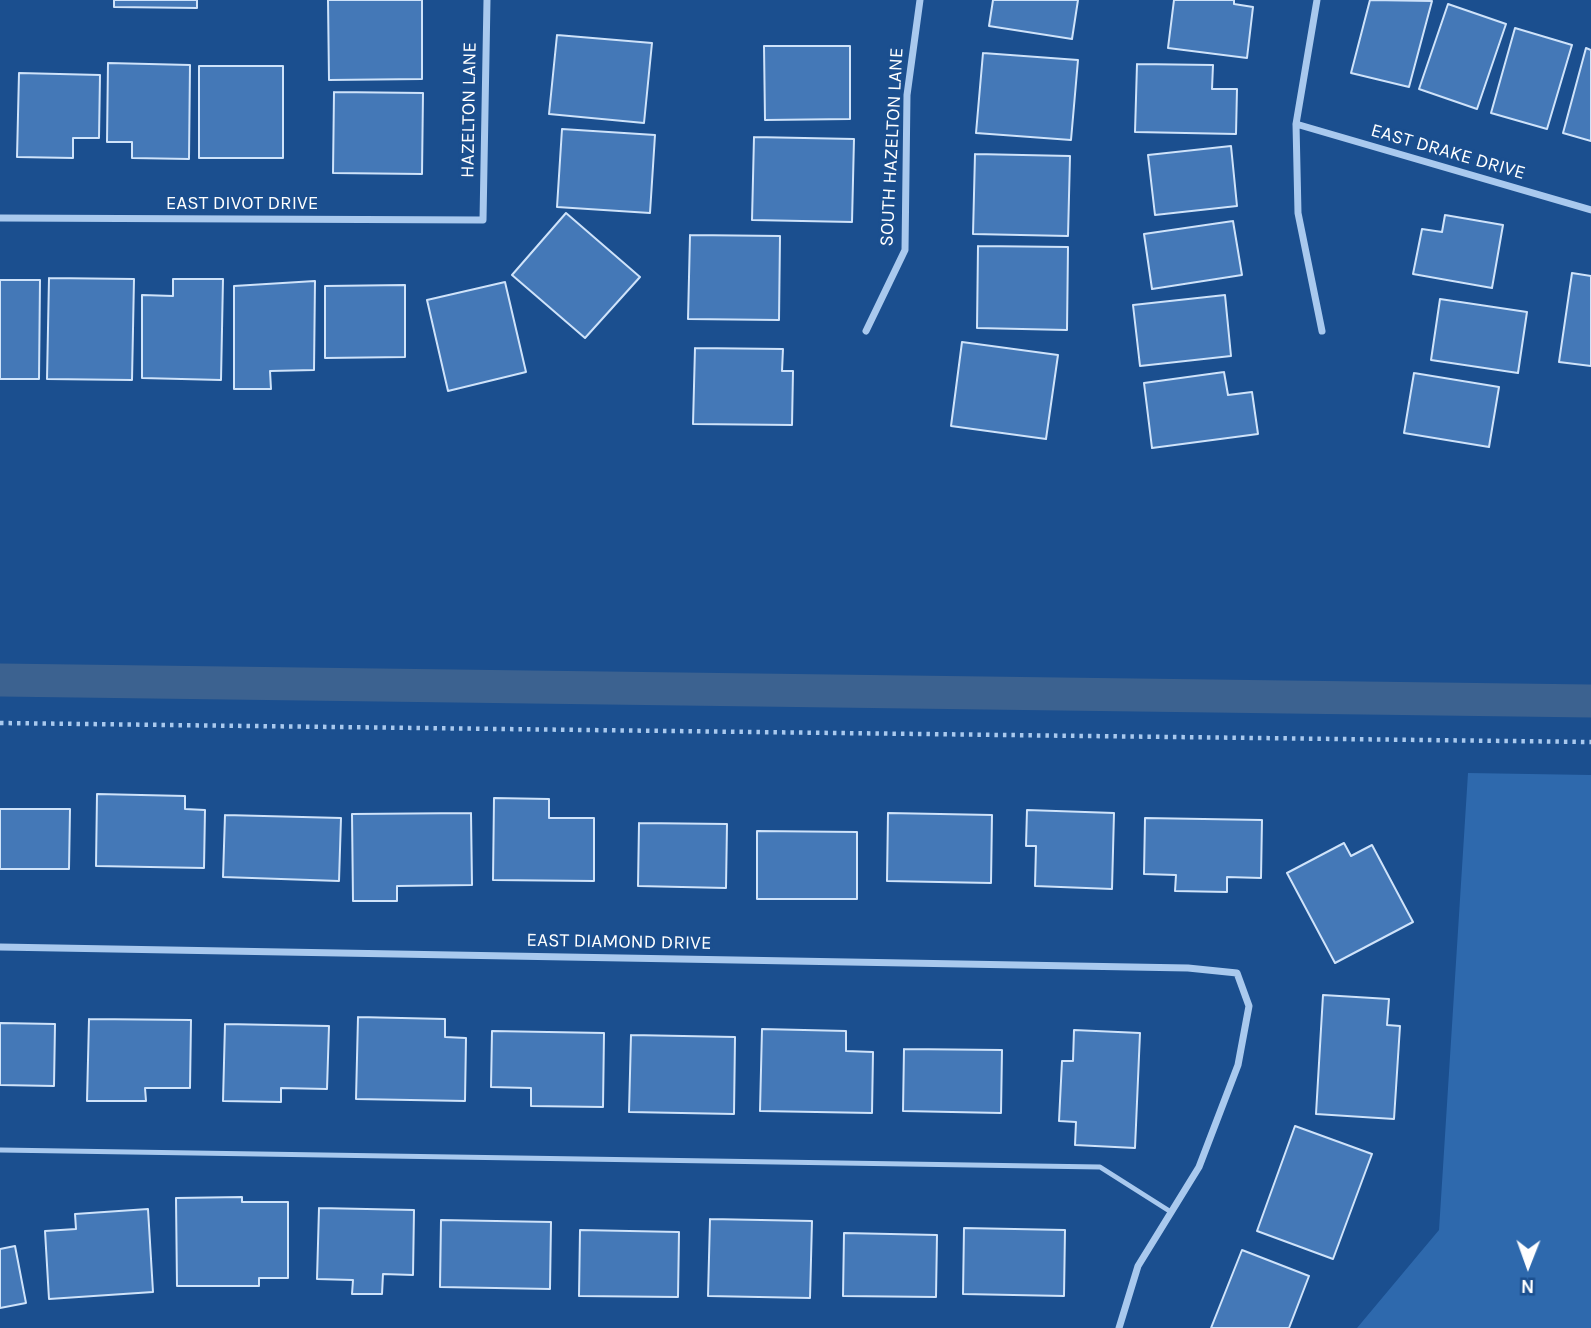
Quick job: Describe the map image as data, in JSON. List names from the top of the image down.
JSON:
{
  "streets": {
    "street": [
      "HAZELTON LANE",
      "SOUTH HAZELTON LANE",
      "EAST DRAKE DRIVE",
      "EAST DIVOT DRIVE",
      "EAST DIAMOND DRIVE"
    ]
  },
  "crossings": [
    ["HAZELTON LANE", "EAST DIVOT DRIVE"]
  ],
  "north": "bottom"
}
